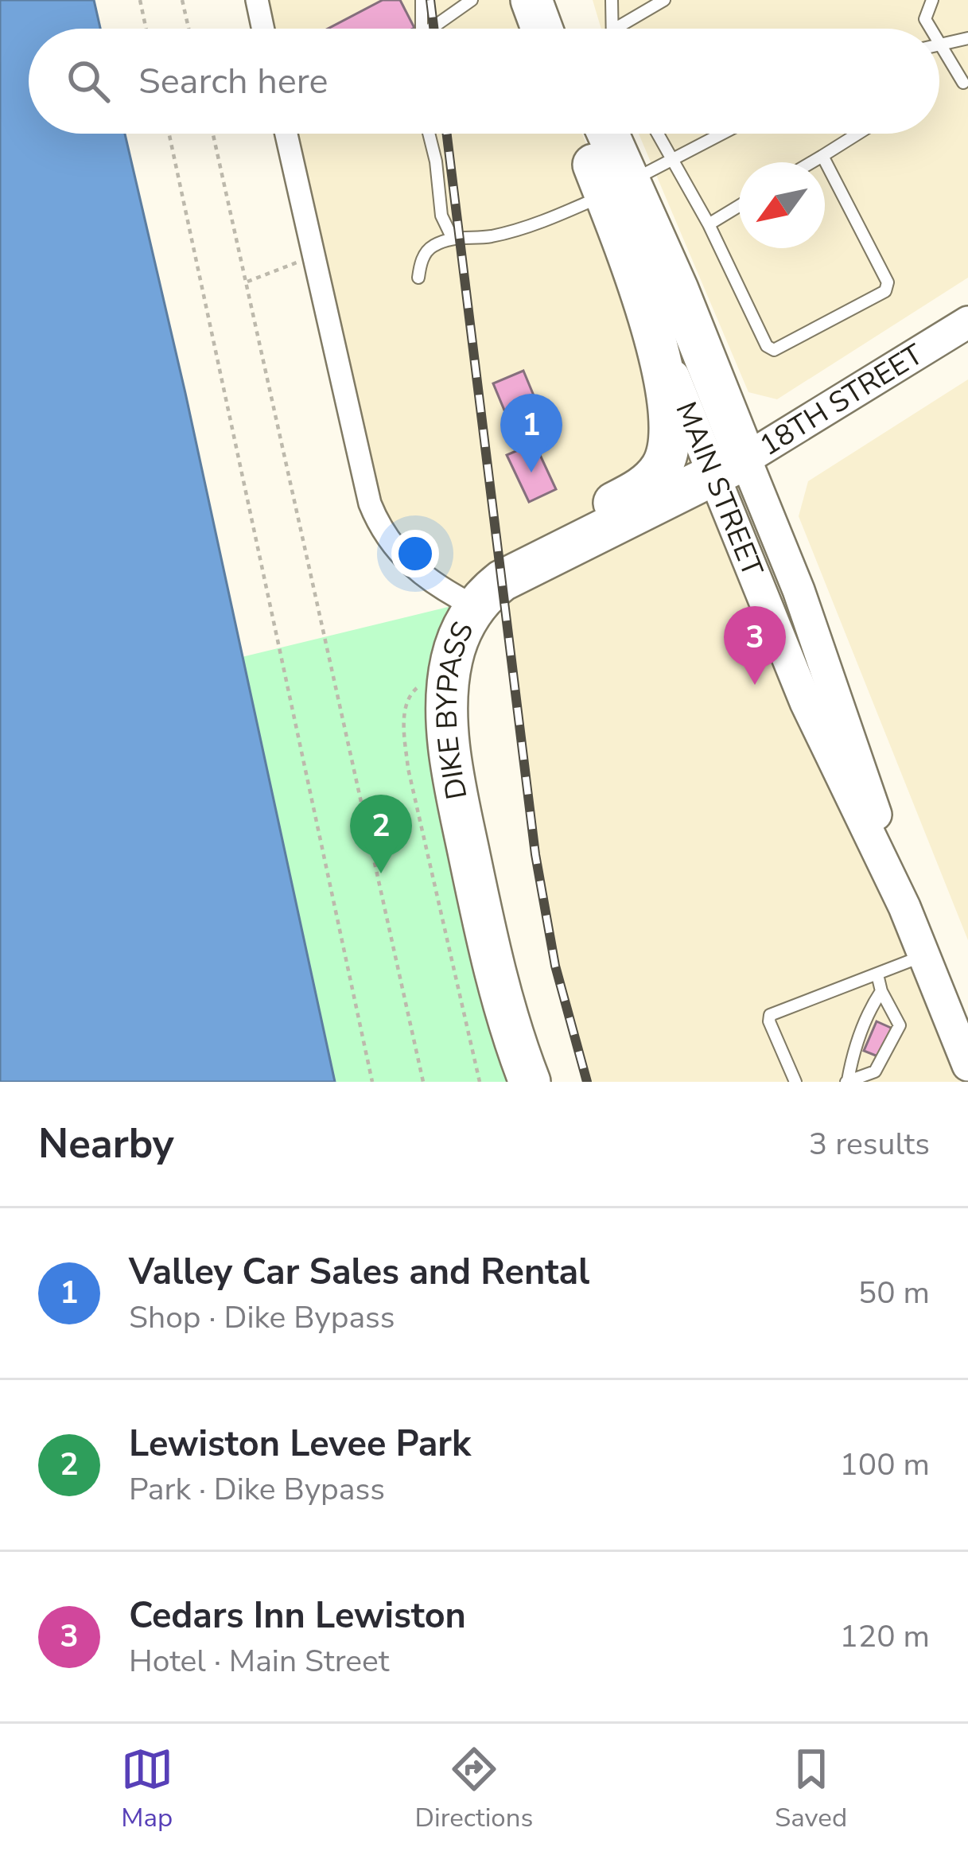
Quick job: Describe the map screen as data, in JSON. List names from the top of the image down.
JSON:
{
  "streets": {
    "highway": ["MAIN STREET", "DIKE BYPASS"],
    "main road": ["18TH STREET"]
  },
  "crossings": [
    ["18TH STREET", "MAIN STREET"],
    ["18TH STREET", "DIKE BYPASS"],
    ["MAIN STREET", "DIKE BYPASS"]
  ],
  "north": "bottom left",
  "page": {
    "search": "Search here",
    "pins": ["1", "3", "2"],
    "heading": ["Nearby", "3 results"],
    "list": [
      {
        "mark": "1",
        "name": "Valley Car Sales and Rental",
        "note": "Shop · Dike Bypass",
        "value": "50 m"
      },
      {
        "mark": "2",
        "name": "Lewiston Levee Park",
        "note": "Park · Dike Bypass",
        "value": "100 m"
      },
      {
        "mark": "3",
        "name": "Cedars Inn Lewiston",
        "note": "Hotel · Main Street",
        "value": "120 m"
      }
    ],
    "nav": ["Map", "Directions", "Saved"]
  }
}
